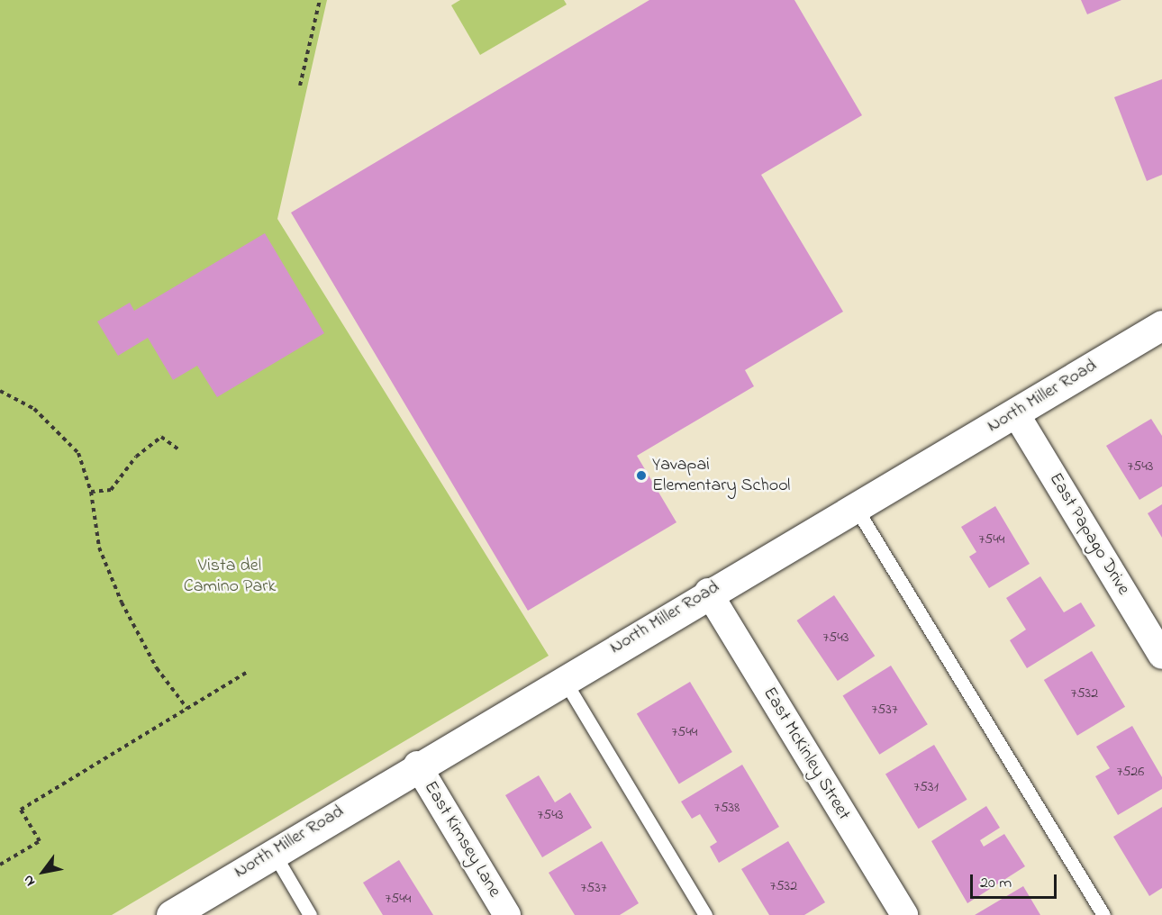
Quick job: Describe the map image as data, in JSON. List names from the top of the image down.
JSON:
{
  "streets": {
    "street": [
      "North Miller Road",
      "East Papago Drive",
      "East McKinley Street",
      "East Kimsey Lane"
    ]
  },
  "crossings": [
    ["North Miller Road", "East Papago Drive"],
    ["North Miller Road", "East McKinley Street"],
    ["North Miller Road", "East Kimsey Lane"]
  ],
  "parks": ["Vista del Camino Park"],
  "places": ["Yavapai Elementary School"],
  "house_numbers": [
    "7543",
    "7544",
    "7543",
    "7532",
    "7537",
    "7544",
    "7526",
    "7531",
    "7538",
    "7543",
    "7532",
    "7537",
    "7544"
  ],
  "scale_bar": "20 m",
  "north": "bottom left"
}
